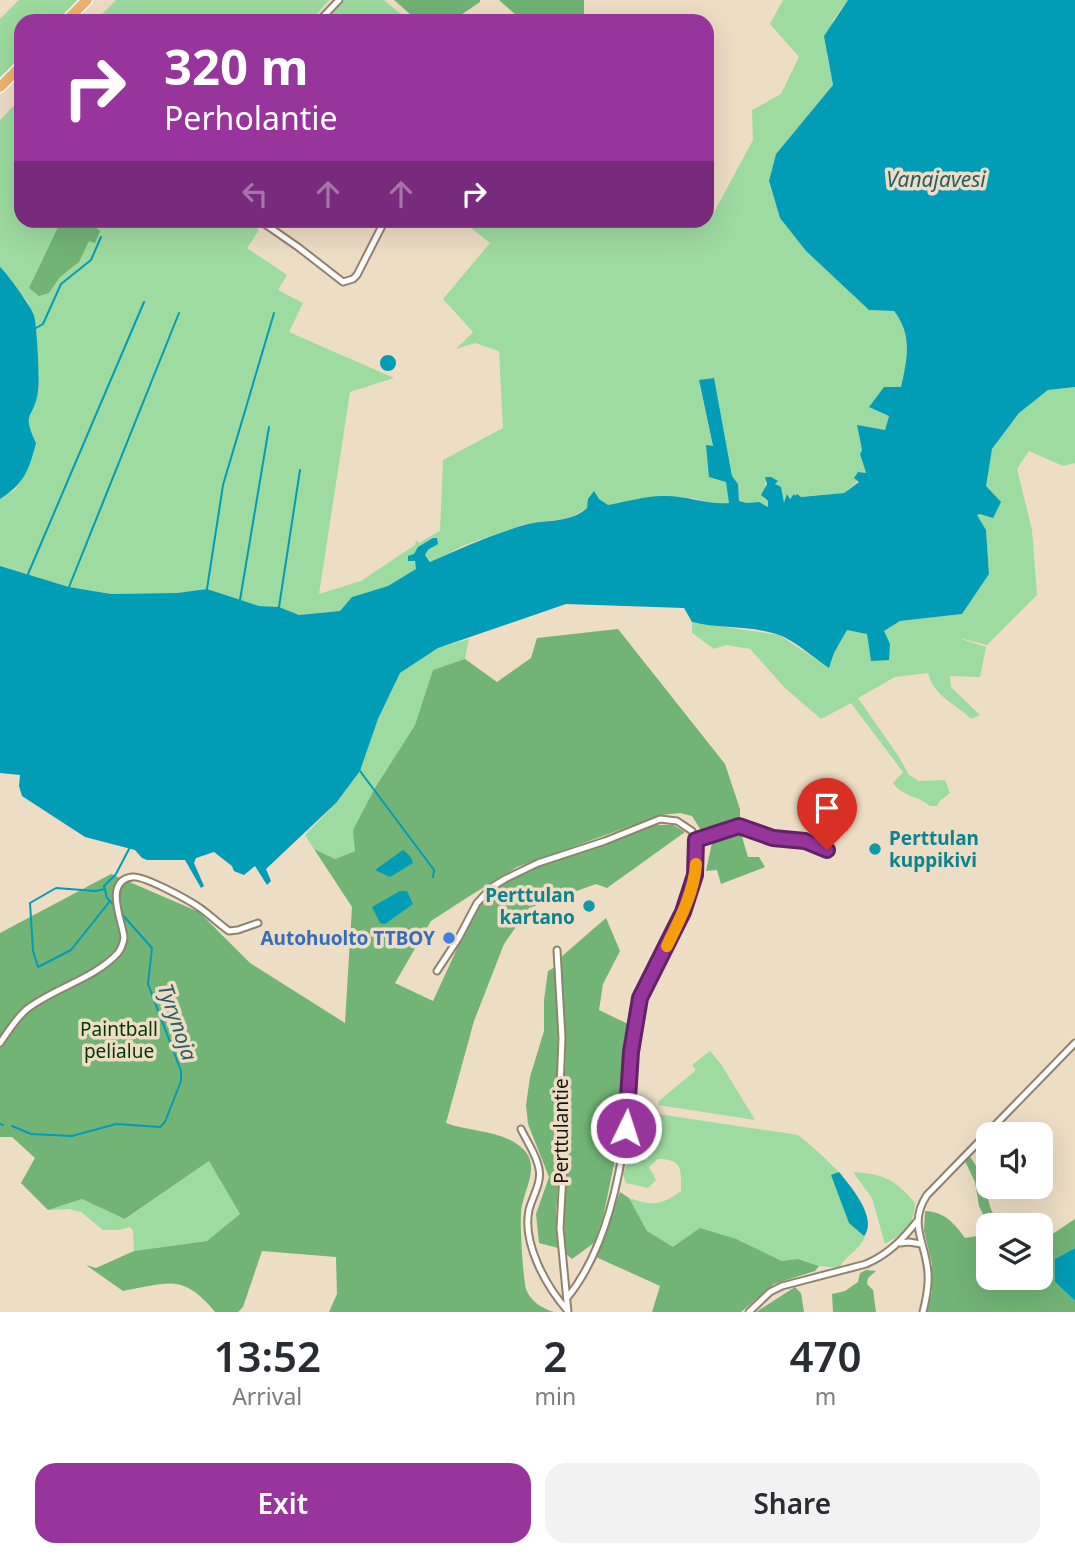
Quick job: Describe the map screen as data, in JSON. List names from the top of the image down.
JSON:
{
  "streets": {
    "street": ["Perttulantie"]
  },
  "water": ["Vanajavesi", "Tyrynoja"],
  "parks": ["Paintball pelialue"],
  "places": ["Perttulan kuppikivi", "Perttulan kartano", "Autohuolto TTBOY"],
  "page": {
    "turn": ["320 m", "Perholantie"],
    "eta": [
      "13:52",
      "Arrival",
      "2",
      "min",
      "470",
      "m"
    ],
    "buttons": ["Exit", "Share"]
  }
}
